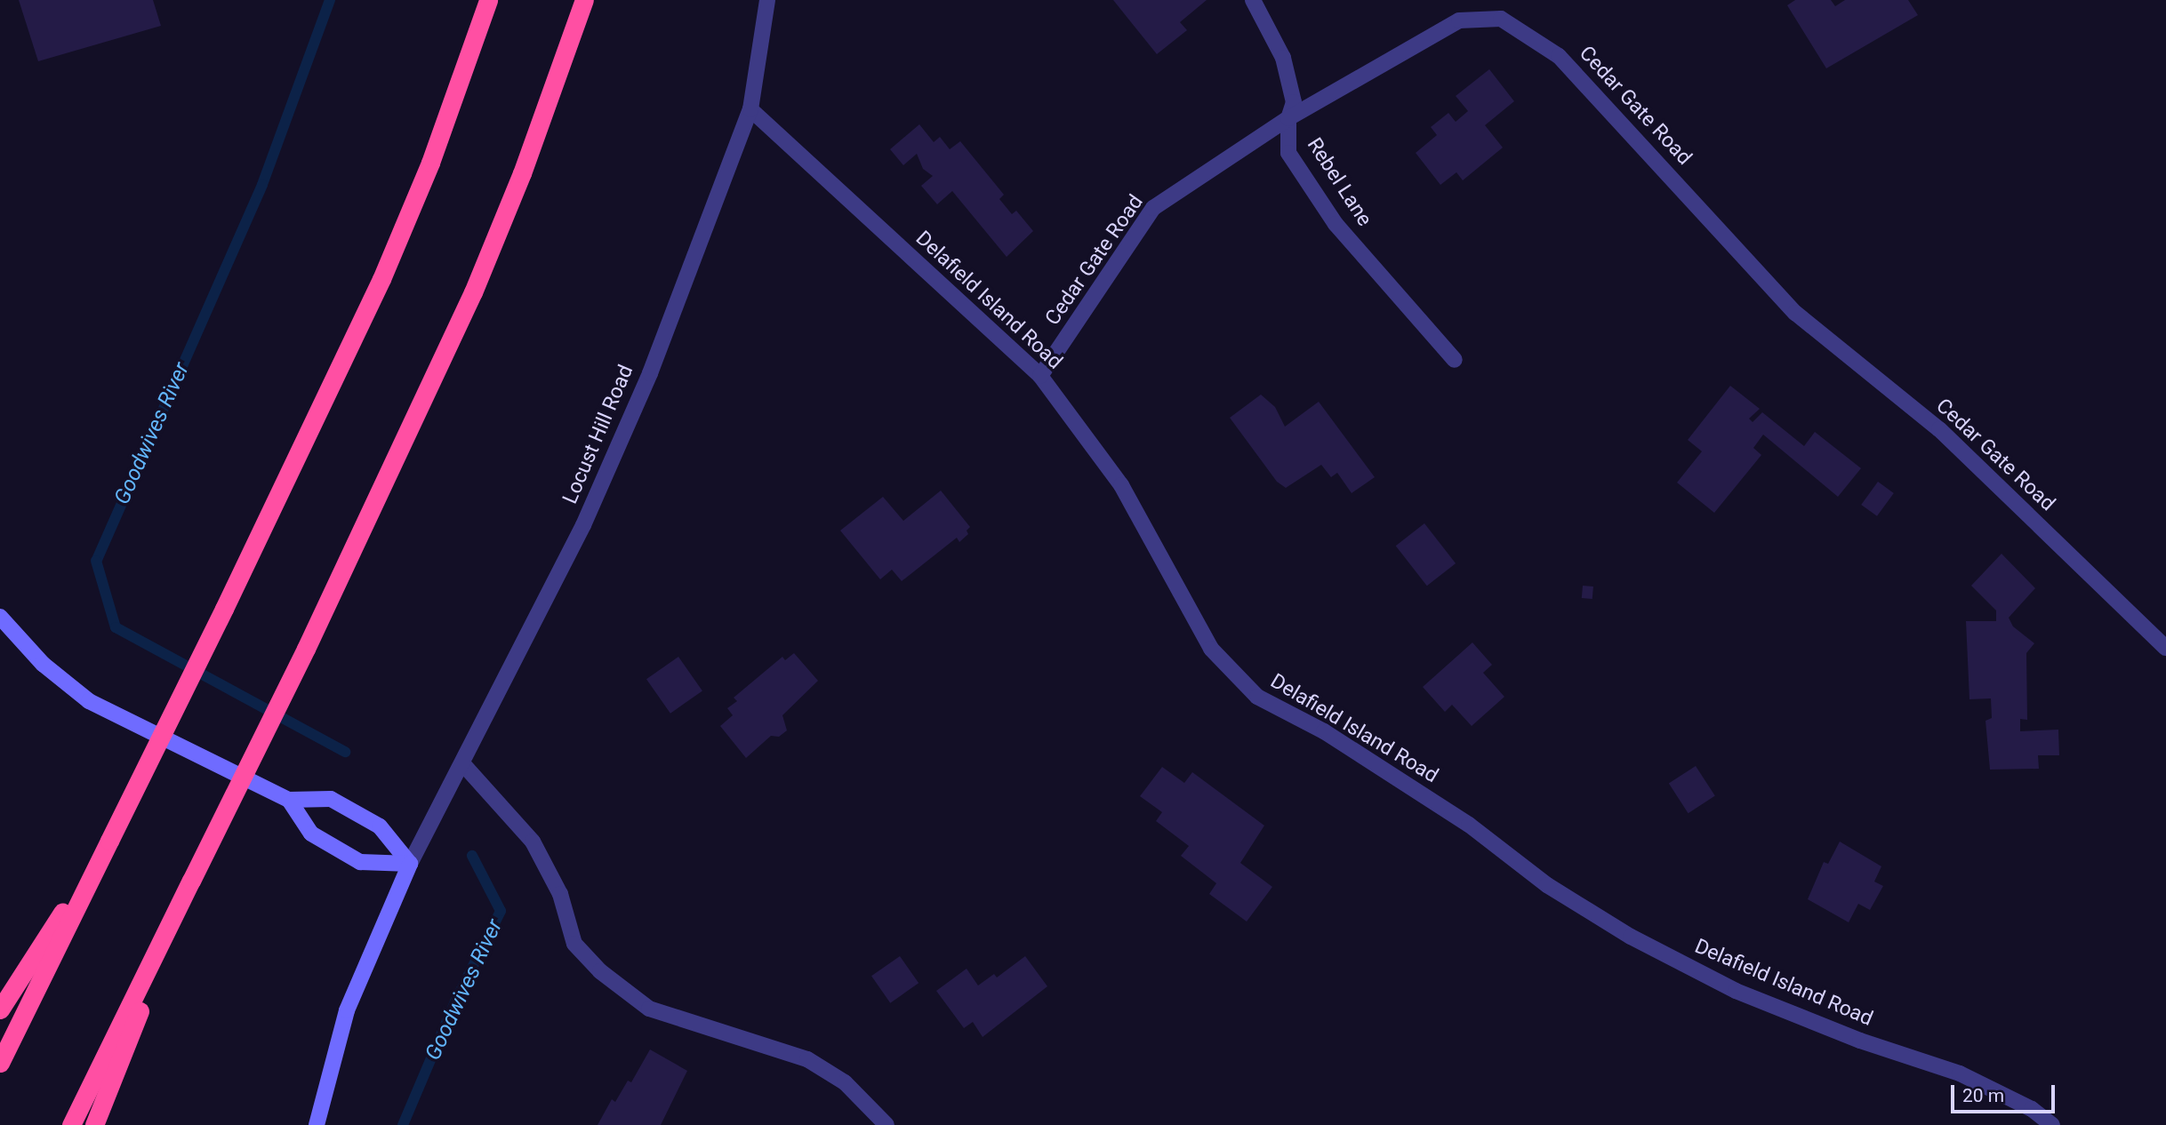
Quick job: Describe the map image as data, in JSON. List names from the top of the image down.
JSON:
{
  "streets": {
    "street": [
      "Cedar Gate Road",
      "Rebel Lane",
      "Delafield Island Road",
      "Locust Hill Road"
    ]
  },
  "crossings": [
    ["Cedar Gate Road", "Rebel Lane"],
    ["Cedar Gate Road", "Delafield Island Road"],
    ["Delafield Island Road", "Locust Hill Road"]
  ],
  "water": ["Goodwives River"],
  "scale_bar": "20 m"
}
